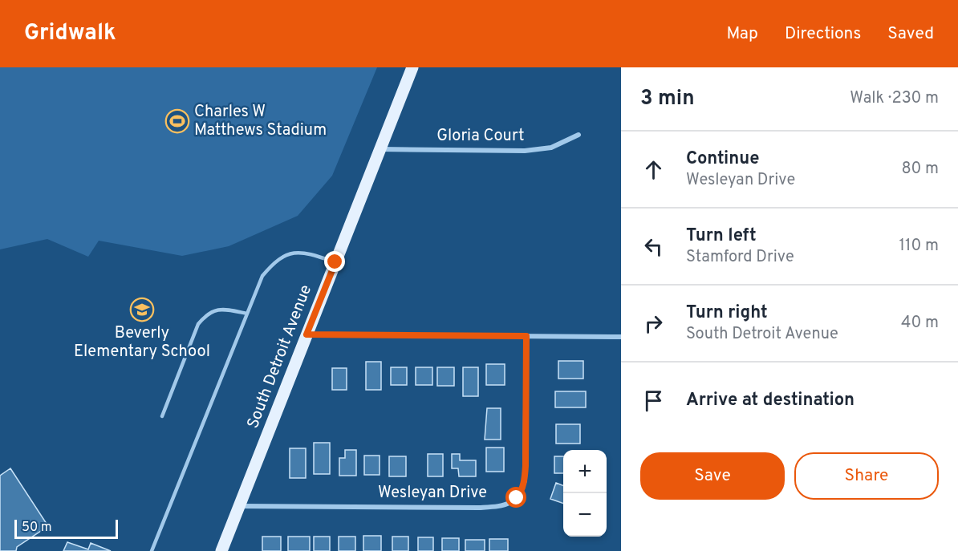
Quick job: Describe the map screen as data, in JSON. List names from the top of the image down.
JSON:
{
  "streets": {
    "main road": ["South Detroit Avenue"],
    "street": ["Gloria Court", "Wesleyan Drive"]
  },
  "crossings": [
    ["Gloria Court", "South Detroit Avenue"],
    ["South Detroit Avenue", "Wesleyan Drive"]
  ],
  "places": {
    "sports": ["Charles W Matthews Stadium"],
    "school or university": ["Beverly Elementary School"]
  },
  "scale_bar": "50 m",
  "page": {
    "header": "Gridwalk",
    "nav": ["Map", "Directions", "Saved"],
    "heading": ["3 min", "Walk · 230 m"],
    "list": [
      ["Continue", "Wesleyan Drive", "80 m"],
      ["Turn left", "Stamford Drive", "110 m"],
      ["Turn right", "South Detroit Avenue", "40 m"],
      "Arrive at destination"
    ],
    "buttons": ["Save", "Share"],
    "map_buttons": ["+", "−"],
    "scale": "50 m"
  }
}
